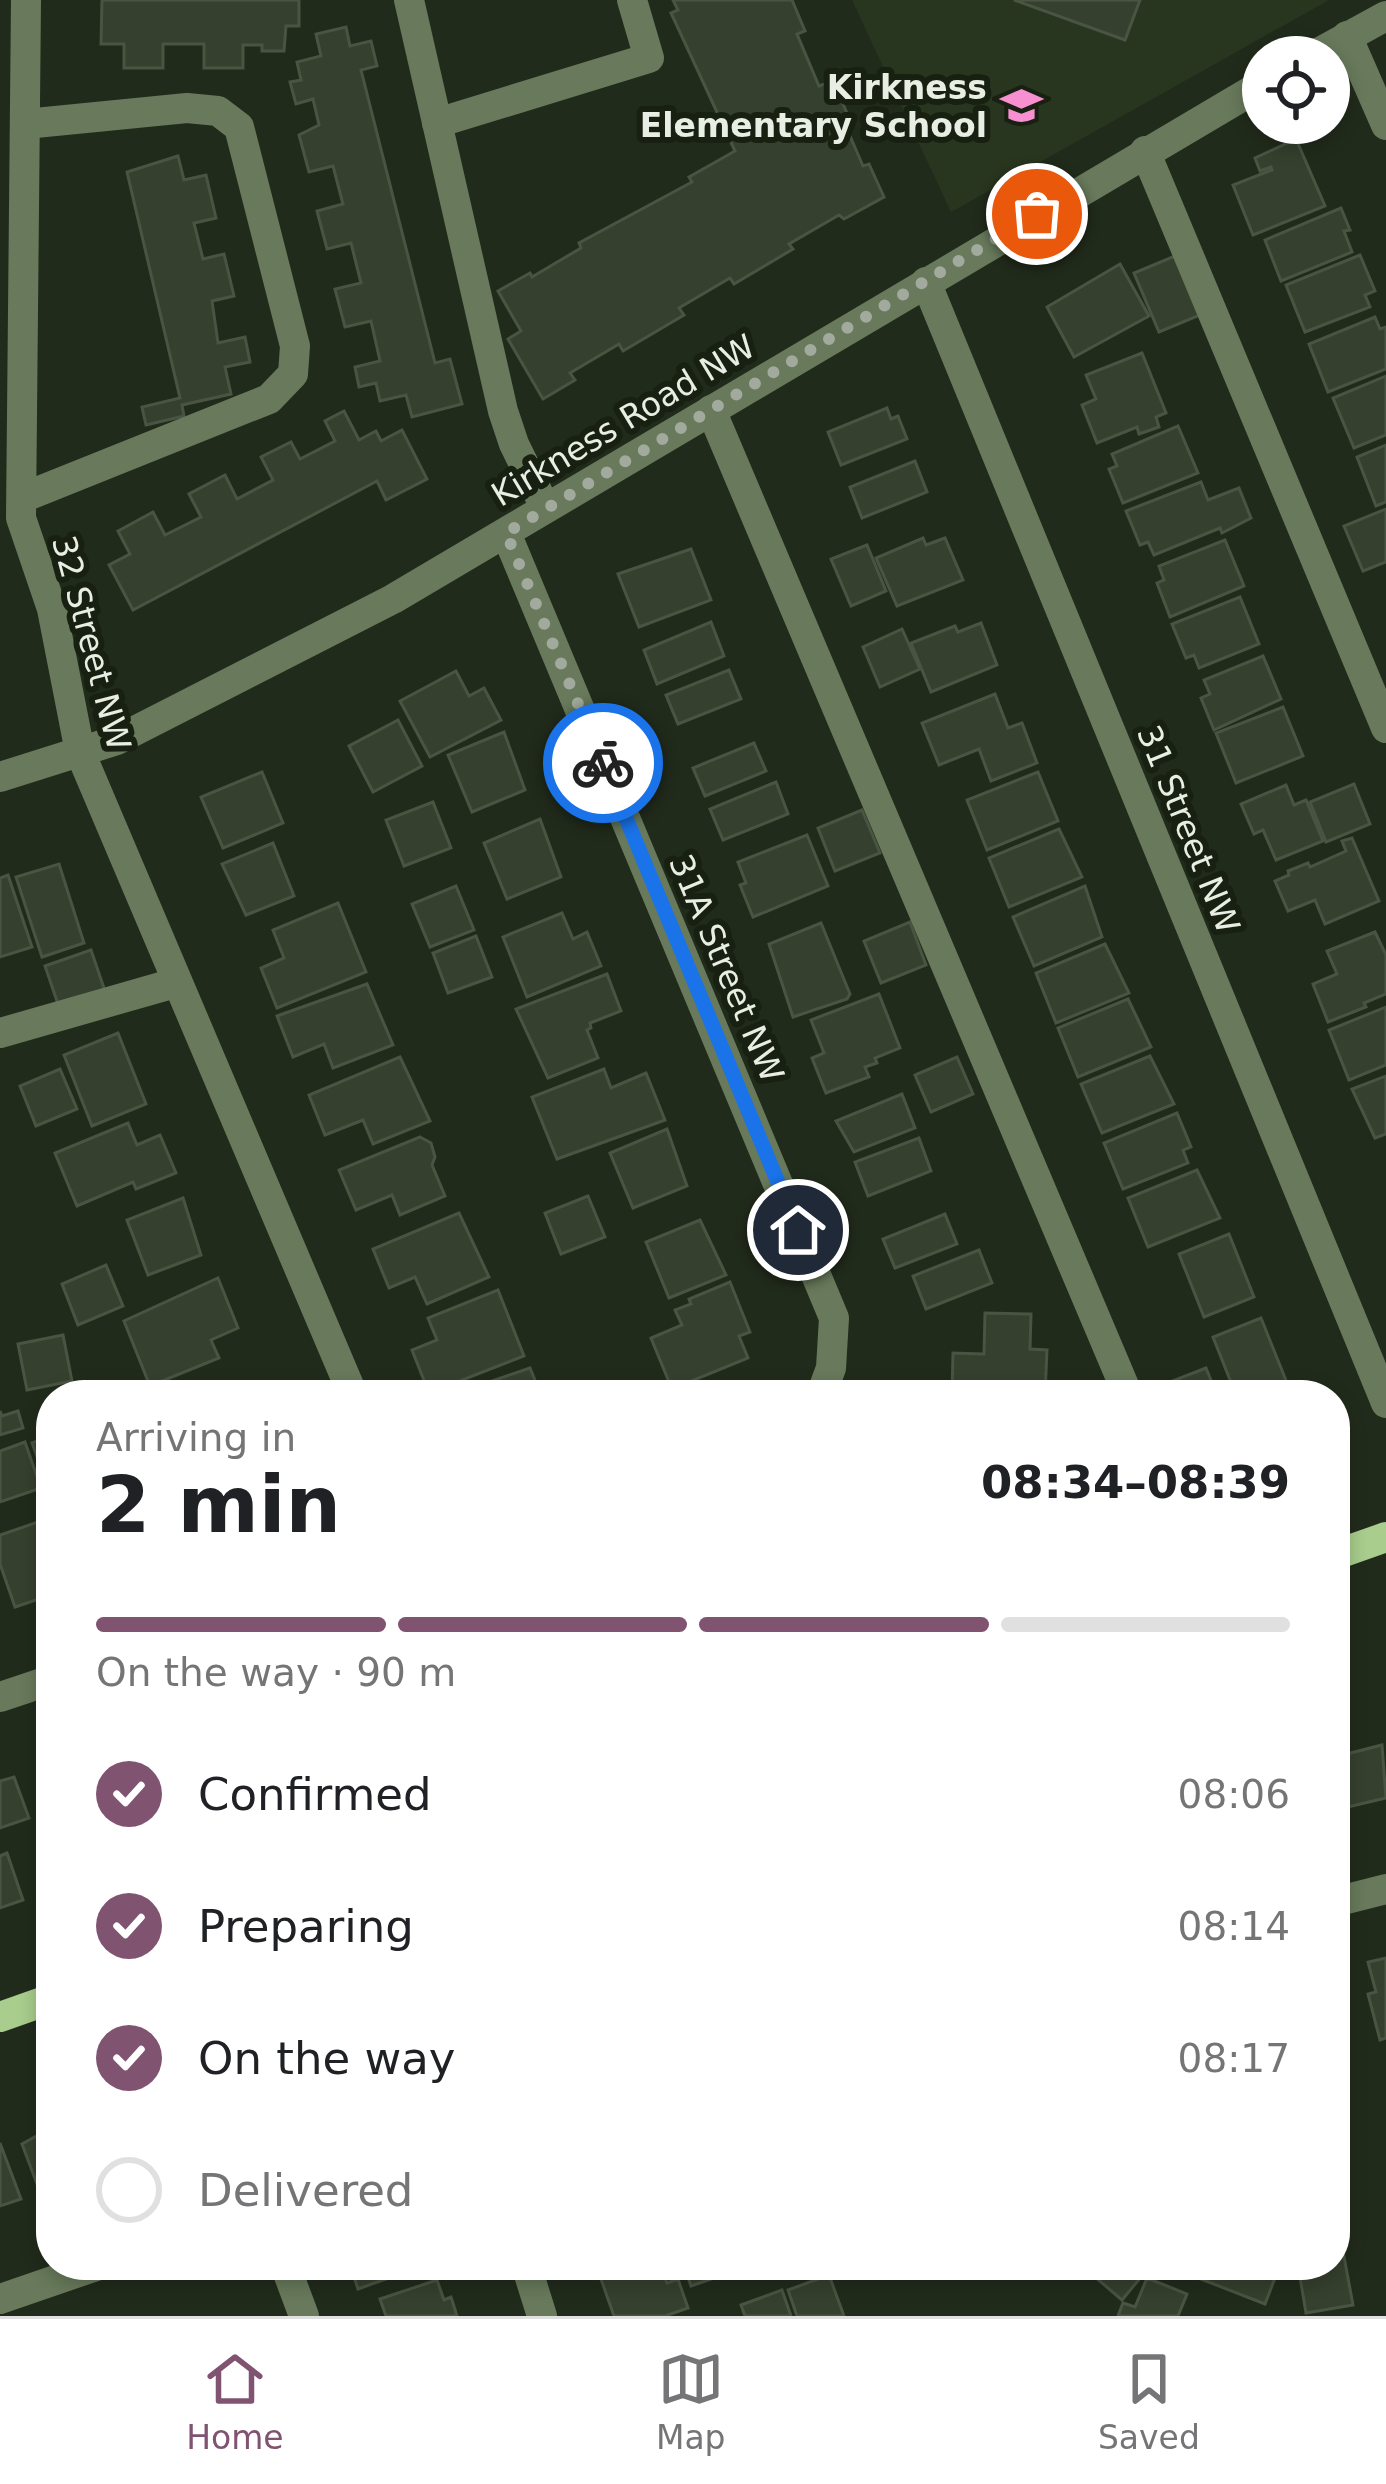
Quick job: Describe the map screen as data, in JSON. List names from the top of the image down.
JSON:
{
  "streets": {
    "street": [
      "Kirkness Road NW",
      "32 Street NW",
      "31 Street NW",
      "31A Street NW"
    ]
  },
  "crossings": [
    ["Kirkness Road NW", "32 Street NW"],
    ["Kirkness Road NW", "31 Street NW"],
    ["Kirkness Road NW", "31A Street NW"]
  ],
  "places": {
    "school or university": ["Kirkness Elementary School"]
  },
  "page": {
    "heading": ["2 min", "Arriving in", "08:34–08:39"],
    "bar": "On the way · 90 m",
    "list": [
      ["Confirmed", "08:06"],
      ["Preparing", "08:14"],
      ["On the way", "08:17"],
      "Delivered"
    ],
    "tabs": ["Home", "Map", "Saved"]
  }
}
